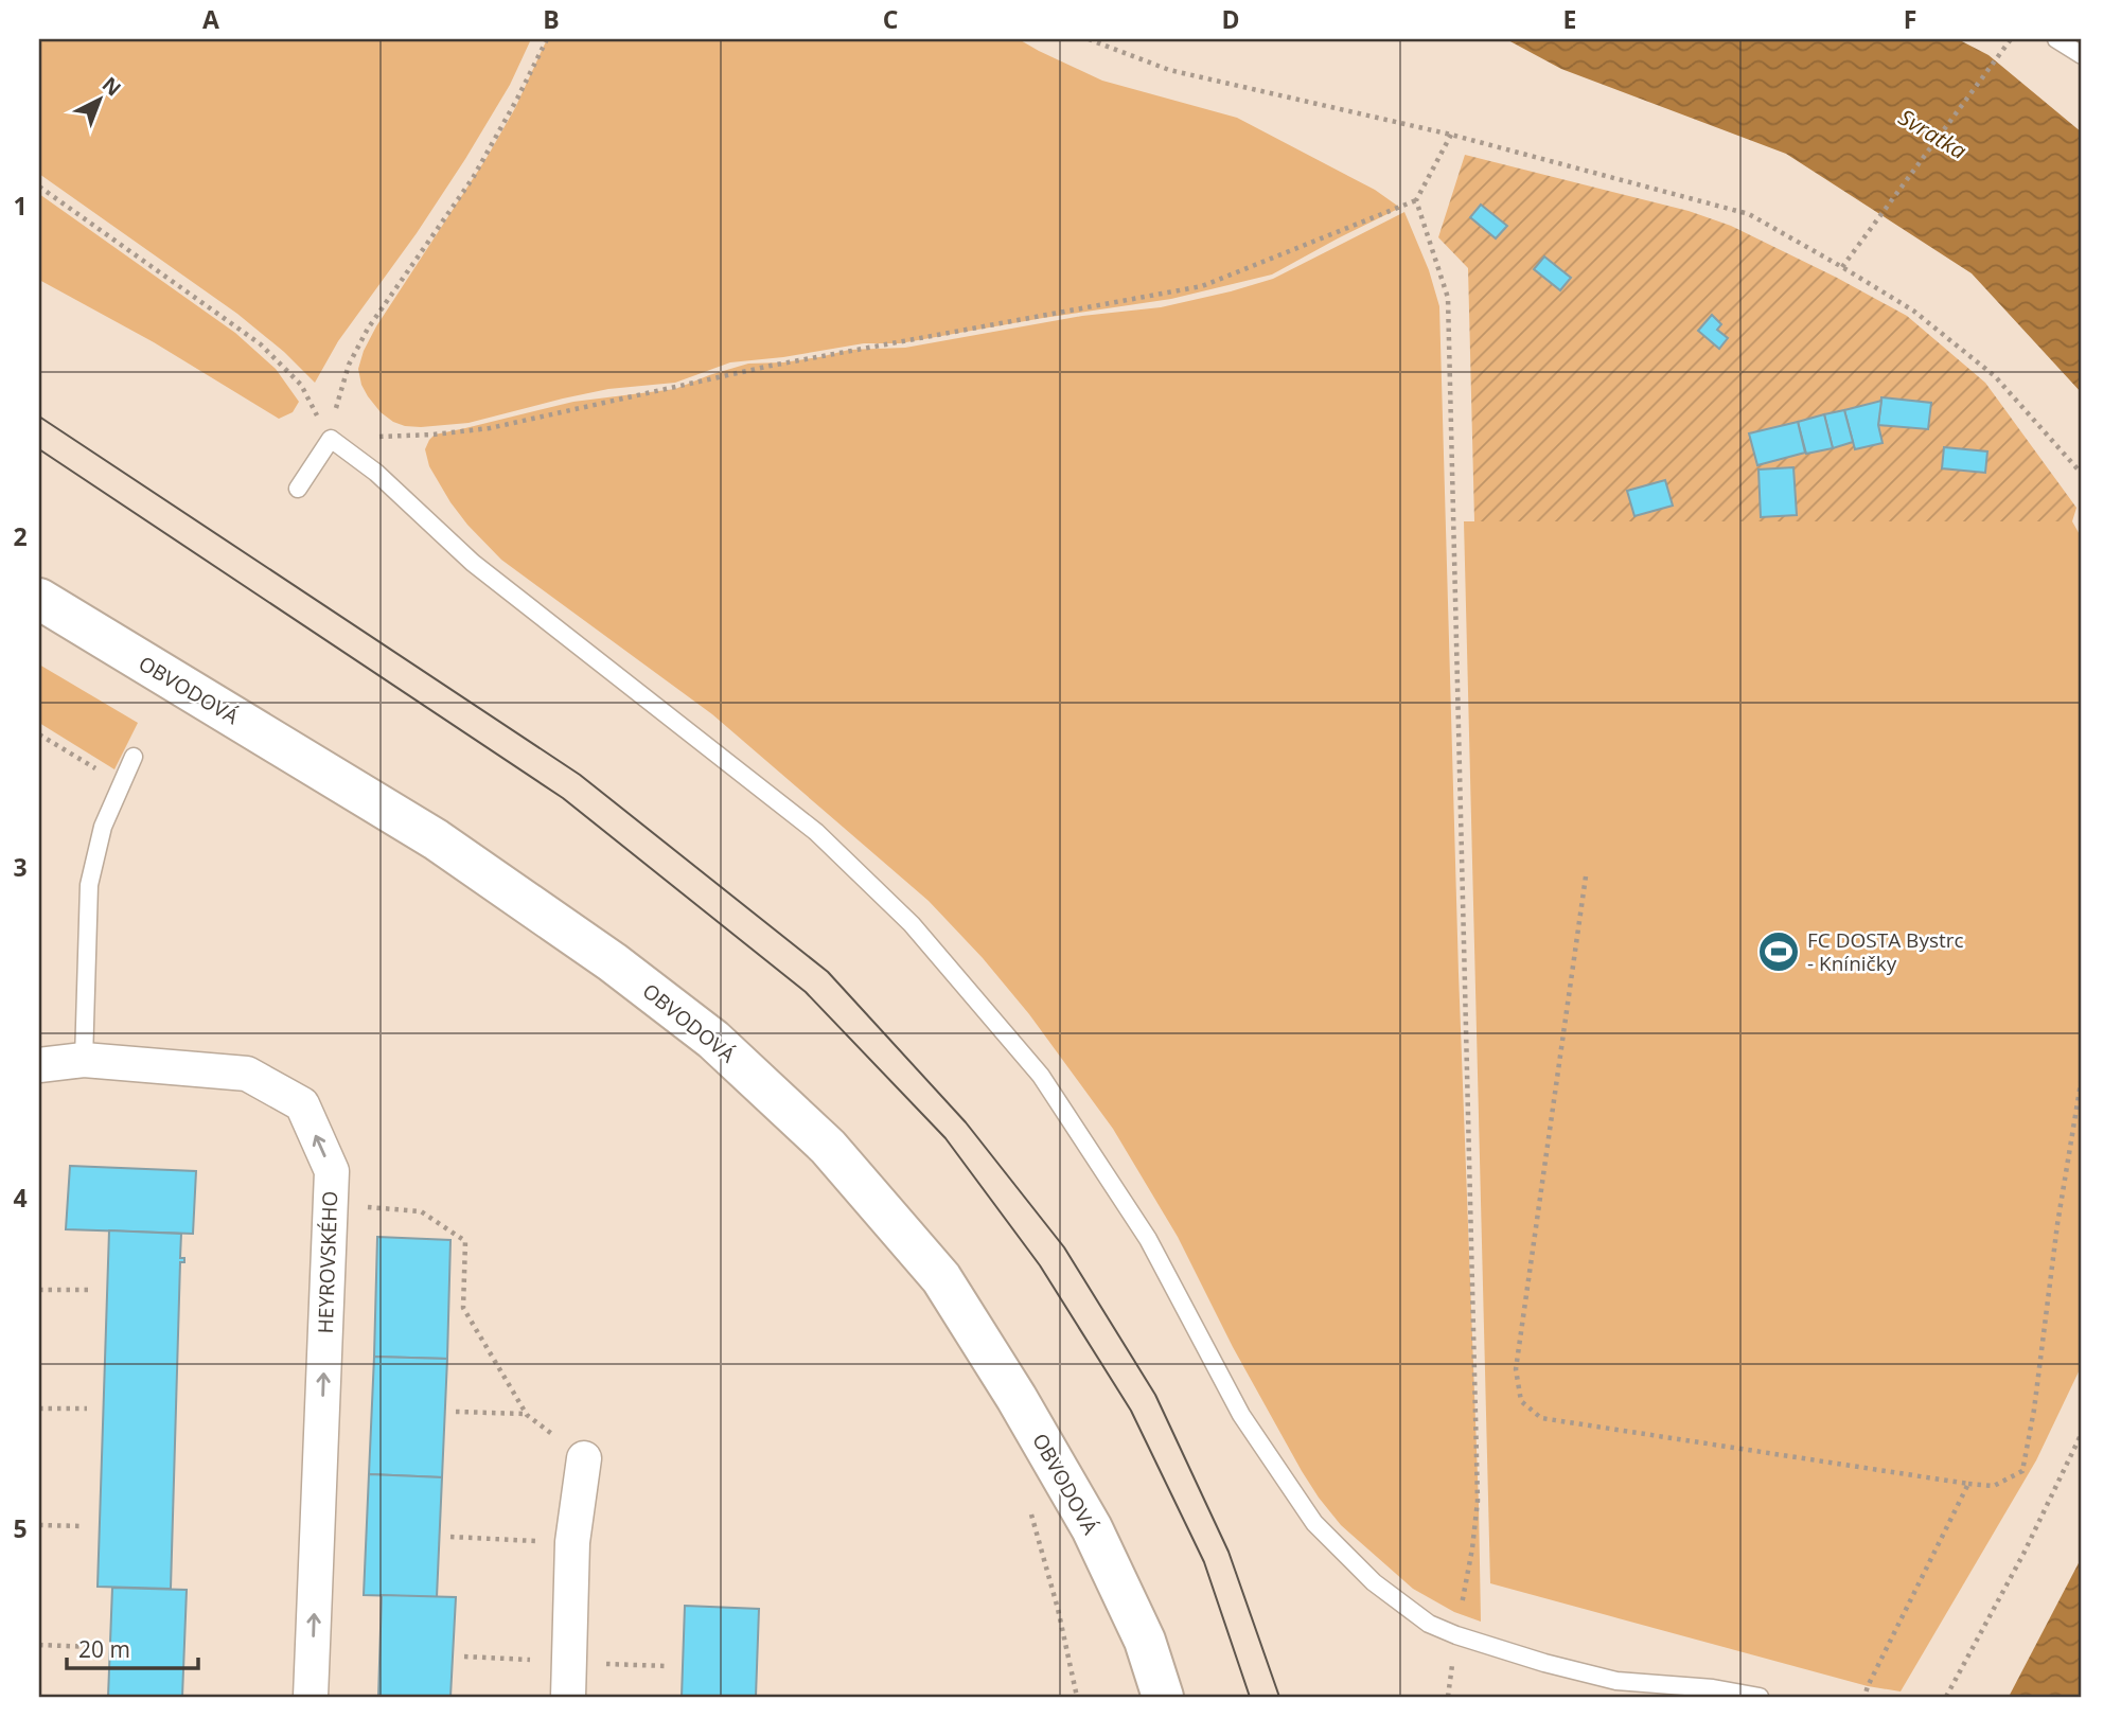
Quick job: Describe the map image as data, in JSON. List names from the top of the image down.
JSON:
{
  "streets": {
    "main road": ["OBVODOVÁ"],
    "street": ["HEYROVSKÉHO"]
  },
  "one_way": ["HEYROVSKÉHO"],
  "water": ["Svratka"],
  "places": {
    "sports": ["FC DOSTA Bystrc - Kníničky"]
  },
  "scale_bar": "20 m",
  "north": "top right",
  "grid": {
    "columns": [
      "A",
      "B",
      "C",
      "D",
      "E",
      "F"
    ],
    "rows": [
      "1",
      "2",
      "3",
      "4",
      "5"
    ]
  }
}
